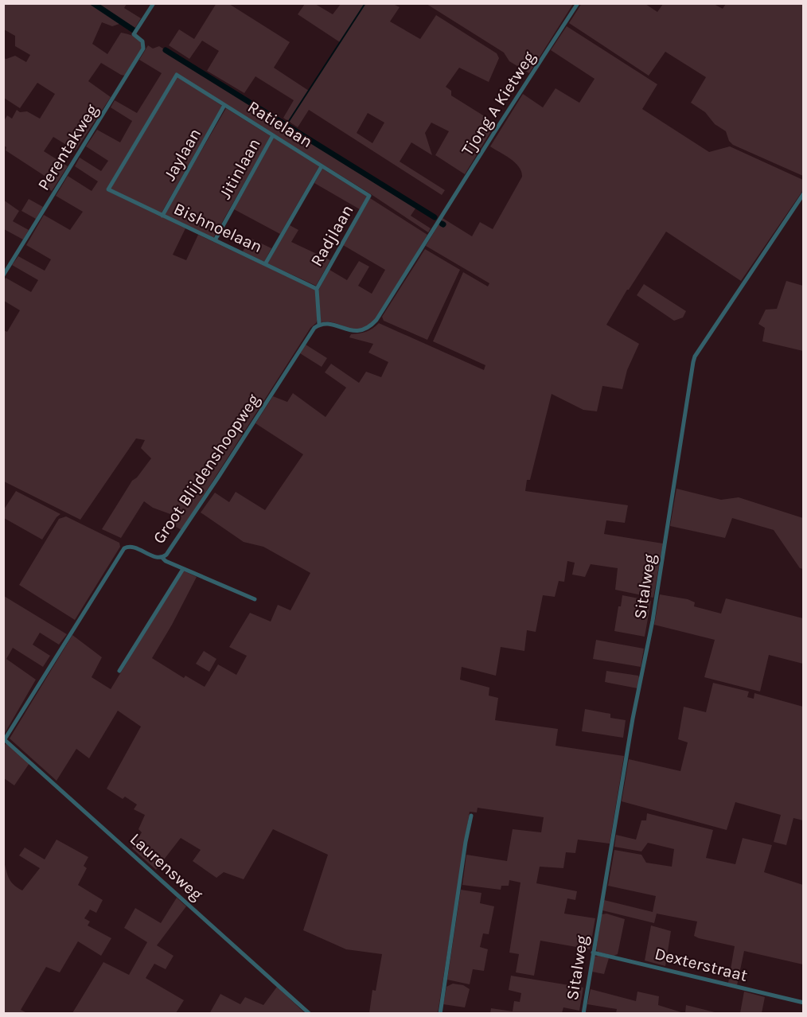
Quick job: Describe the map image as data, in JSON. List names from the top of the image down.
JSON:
{
  "streets": {
    "street": [
      "Tjong A Kietweg",
      "Ratielaan",
      "Perentakweg",
      "Jaylaan",
      "Jitinlaan",
      "Bishnoelaan",
      "Radjlaan",
      "Groot Blijdenshoopweg",
      "Sitalweg",
      "Laurensweg",
      "Dexterstraat"
    ]
  },
  "crossings": [
    ["Tjong A Kietweg", "Groot Blijdenshoopweg"],
    ["Ratielaan", "Jaylaan"],
    ["Ratielaan", "Jitinlaan"],
    ["Ratielaan", "Bishnoelaan"],
    ["Ratielaan", "Radjlaan"],
    ["Jaylaan", "Bishnoelaan"],
    ["Jitinlaan", "Bishnoelaan"],
    ["Bishnoelaan", "Radjlaan"],
    ["Groot Blijdenshoopweg", "Laurensweg"],
    ["Sitalweg", "Dexterstraat"]
  ]
}
